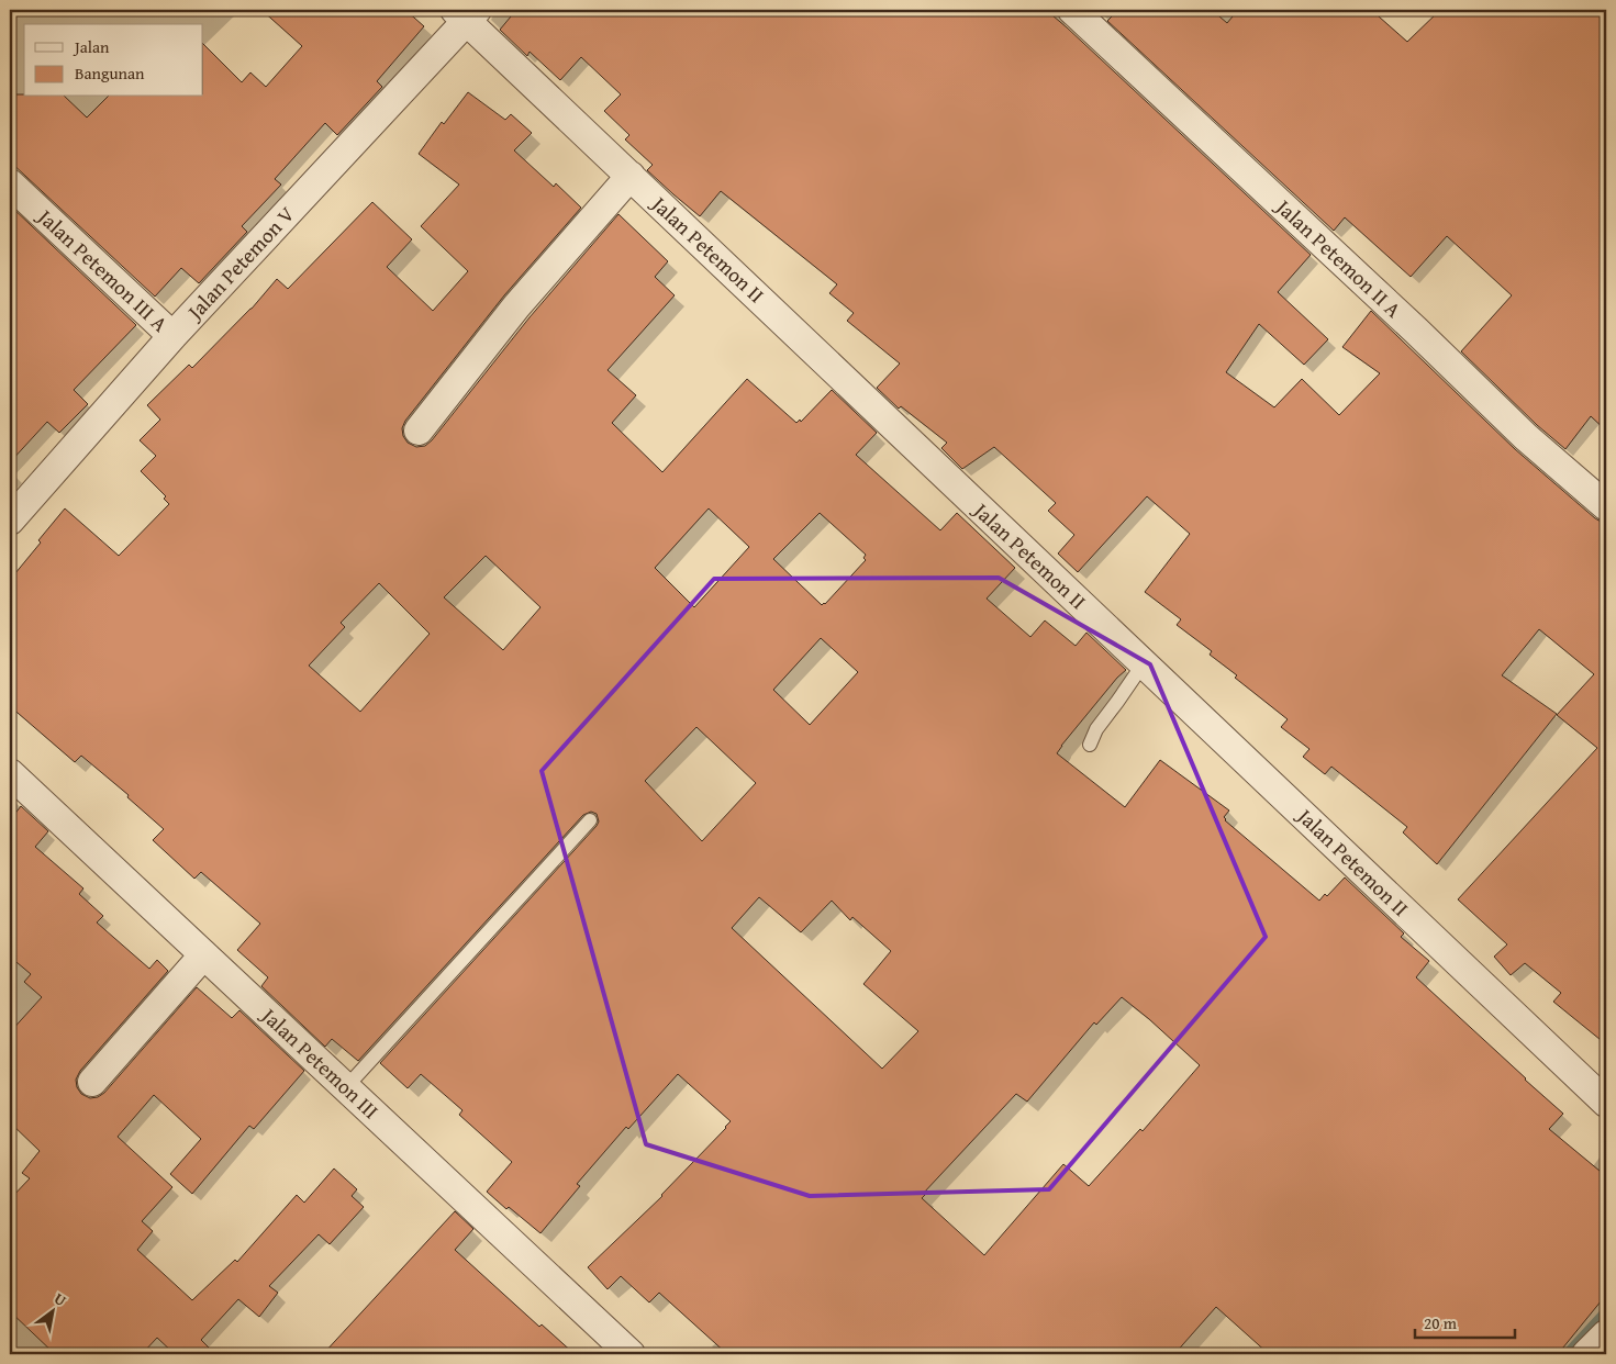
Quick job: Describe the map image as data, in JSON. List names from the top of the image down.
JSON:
{
  "streets": {
    "street": [
      "Jalan Petemon II",
      "Jalan Petemon II A",
      "Jalan Petemon V",
      "Jalan Petemon III A",
      "Jalan Petemon III"
    ]
  },
  "crossings": [
    ["Jalan Petemon II", "Jalan Petemon V"],
    ["Jalan Petemon V", "Jalan Petemon III A"]
  ],
  "legend": ["Jalan", "Bangunan"],
  "scale_bar": "20 m",
  "north": "top right"
}
